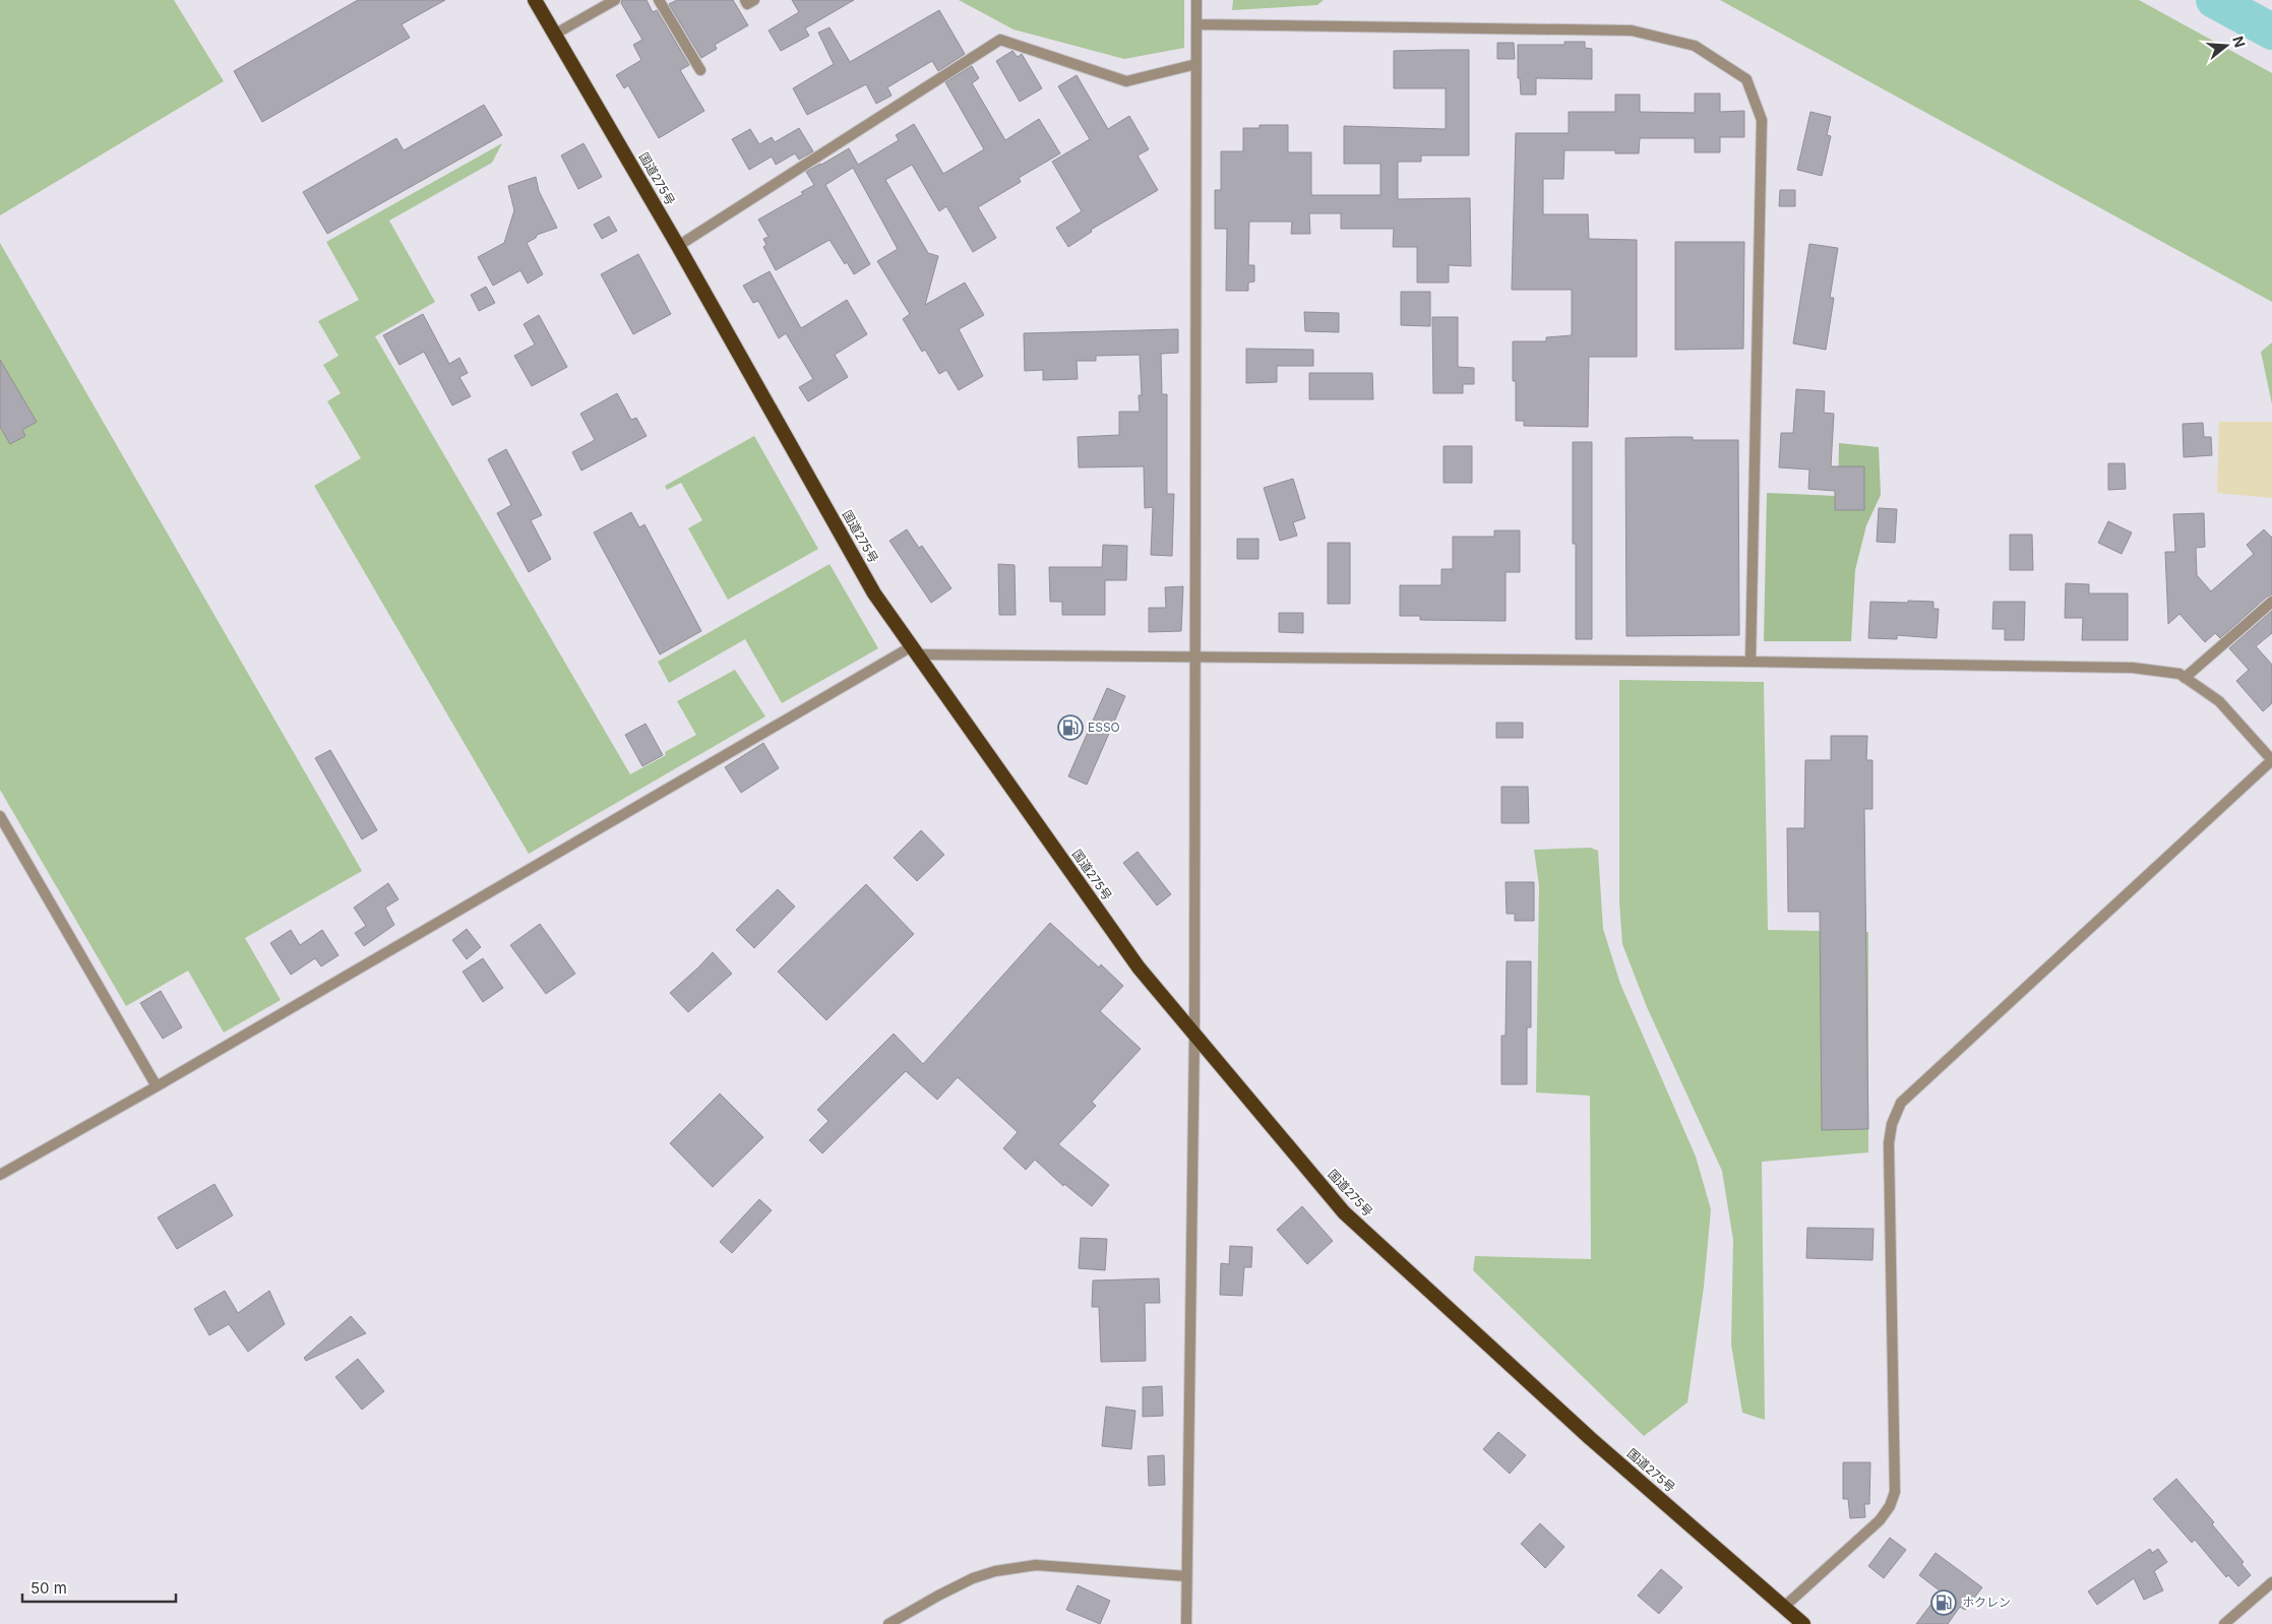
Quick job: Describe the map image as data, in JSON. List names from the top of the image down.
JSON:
{
  "streets": {
    "highway": ["国道275号"]
  },
  "places": {
    "fuel station": ["ESSO", "ホクレン"]
  },
  "scale_bar": "50 m",
  "north": "right"
}
